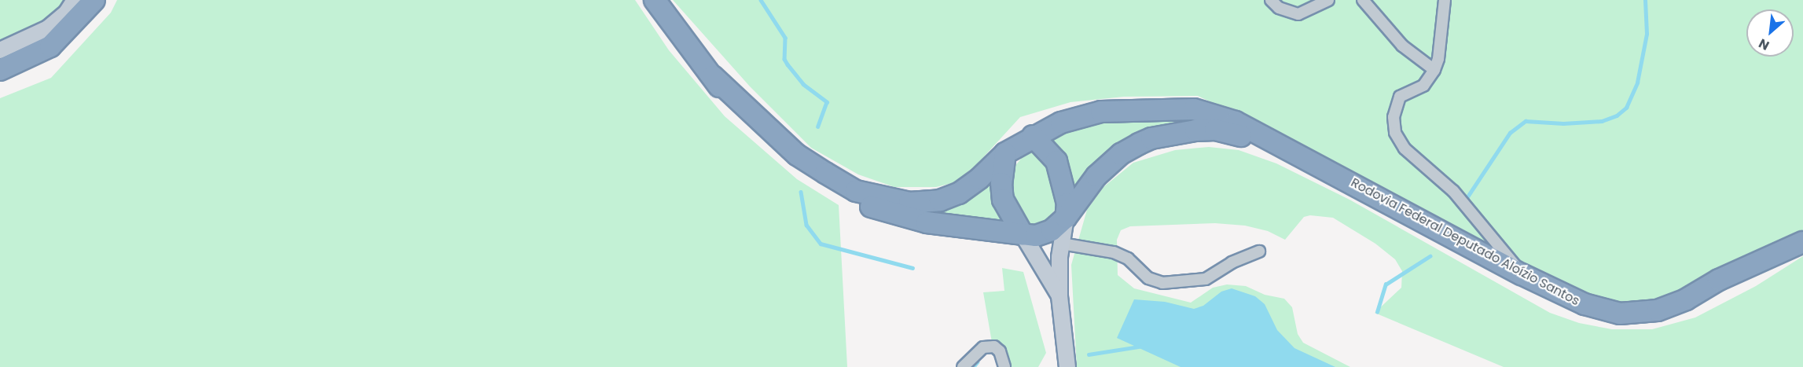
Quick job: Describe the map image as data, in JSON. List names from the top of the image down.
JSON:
{
  "streets": {
    "highway": ["Rodovia Federal Deputado Aloízio Santos"]
  },
  "north": "bottom left"
}
